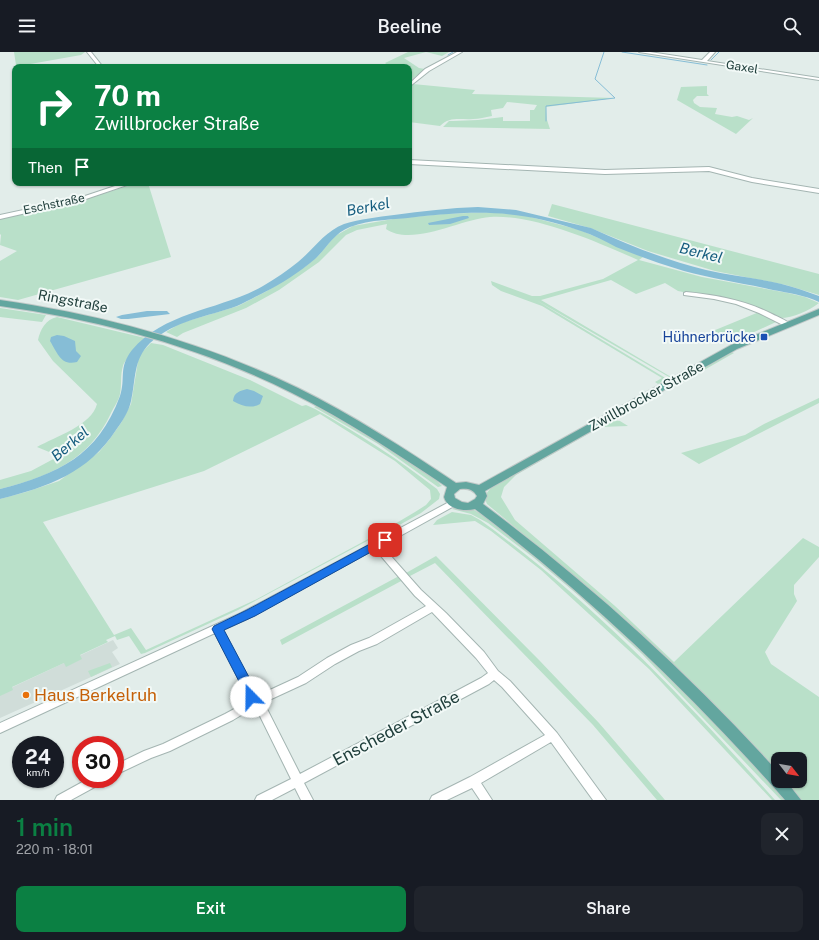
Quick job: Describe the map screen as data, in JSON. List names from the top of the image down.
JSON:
{
  "streets": {
    "main road": ["Ringstraße", "Zwillbrocker Straße"],
    "street": ["Gaxel", "Eschstraße", "Enscheder Straße"]
  },
  "crossings": [
    ["Ringstraße", "Zwillbrocker Straße"]
  ],
  "water": ["Berkel"],
  "places": {
    "transit": ["Hühnerbrücke"],
    "other": ["Haus Berkelruh"]
  },
  "north": "bottom right",
  "page": {
    "header": "Beeline",
    "turn": ["70 m", "Zwillbrocker Straße"],
    "then": "Then",
    "speed": "24 km/h",
    "limit": "30",
    "heading": ["1 min", "220 m · 18:01"],
    "buttons": ["Exit", "Share"]
  }
}
